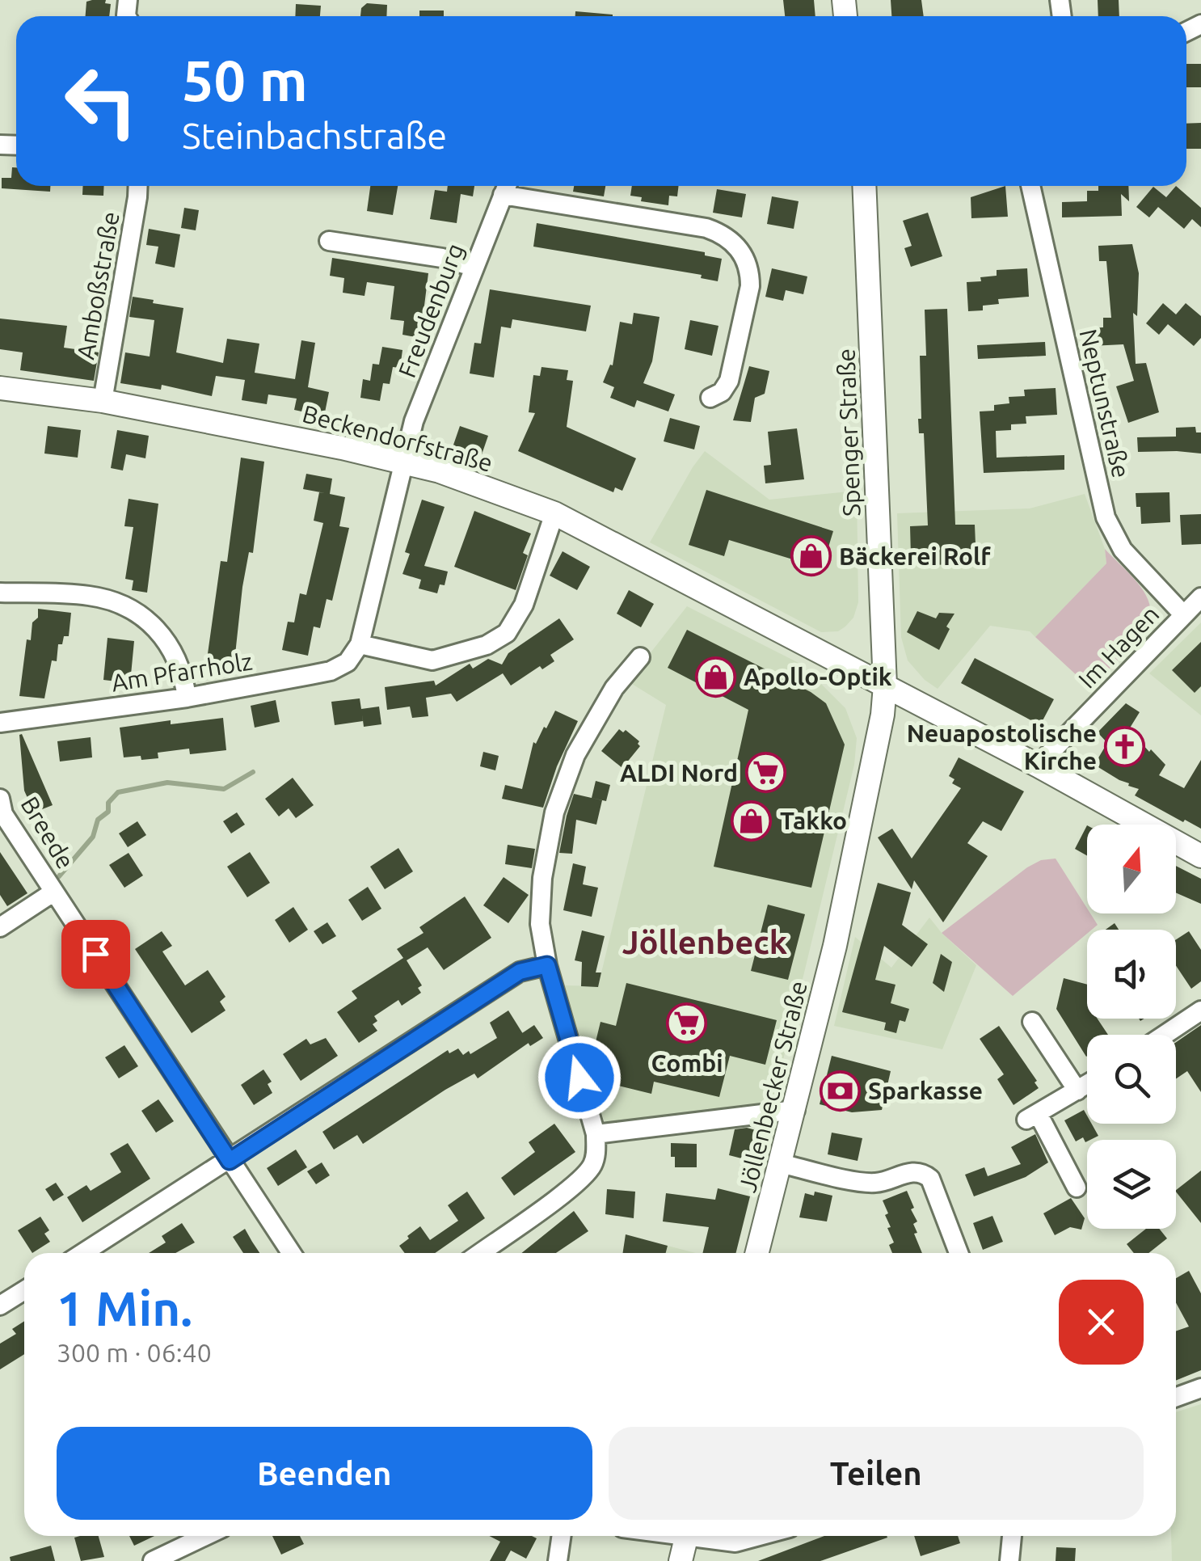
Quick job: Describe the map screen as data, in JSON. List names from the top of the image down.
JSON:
{
  "streets": {
    "main road": ["Spenger Straße", "Beckendorfstraße", "Jöllenbecker Straße"],
    "street": [
      "Amboßstraße",
      "Freudenburg",
      "Neptunstraße",
      "Im Hagen",
      "Am Pfarrholz",
      "Breede"
    ]
  },
  "crossings": [
    ["Amboßstraße", "Beckendorfstraße"],
    ["Freudenburg", "Beckendorfstraße"],
    ["Neptunstraße", "Im Hagen"],
    ["Spenger Straße", "Beckendorfstraße"],
    ["Spenger Straße", "Jöllenbecker Straße"],
    ["Beckendorfstraße", "Im Hagen"],
    ["Beckendorfstraße", "Jöllenbecker Straße"]
  ],
  "districts": ["Jöllenbeck"],
  "places": {
    "shop": ["Bäckerei Rolf", "Apollo-Optik", "Takko"],
    "church": ["Neuapostolische Kirche"],
    "supermarket": ["ALDI Nord", "Combi"],
    "bank": ["Sparkasse"]
  },
  "north": "top",
  "page": {
    "turn": ["50 m", "Steinbachstraße"],
    "heading": ["1 Min.", "300 m · 06:40"],
    "buttons": ["Beenden", "Teilen"]
  }
}
